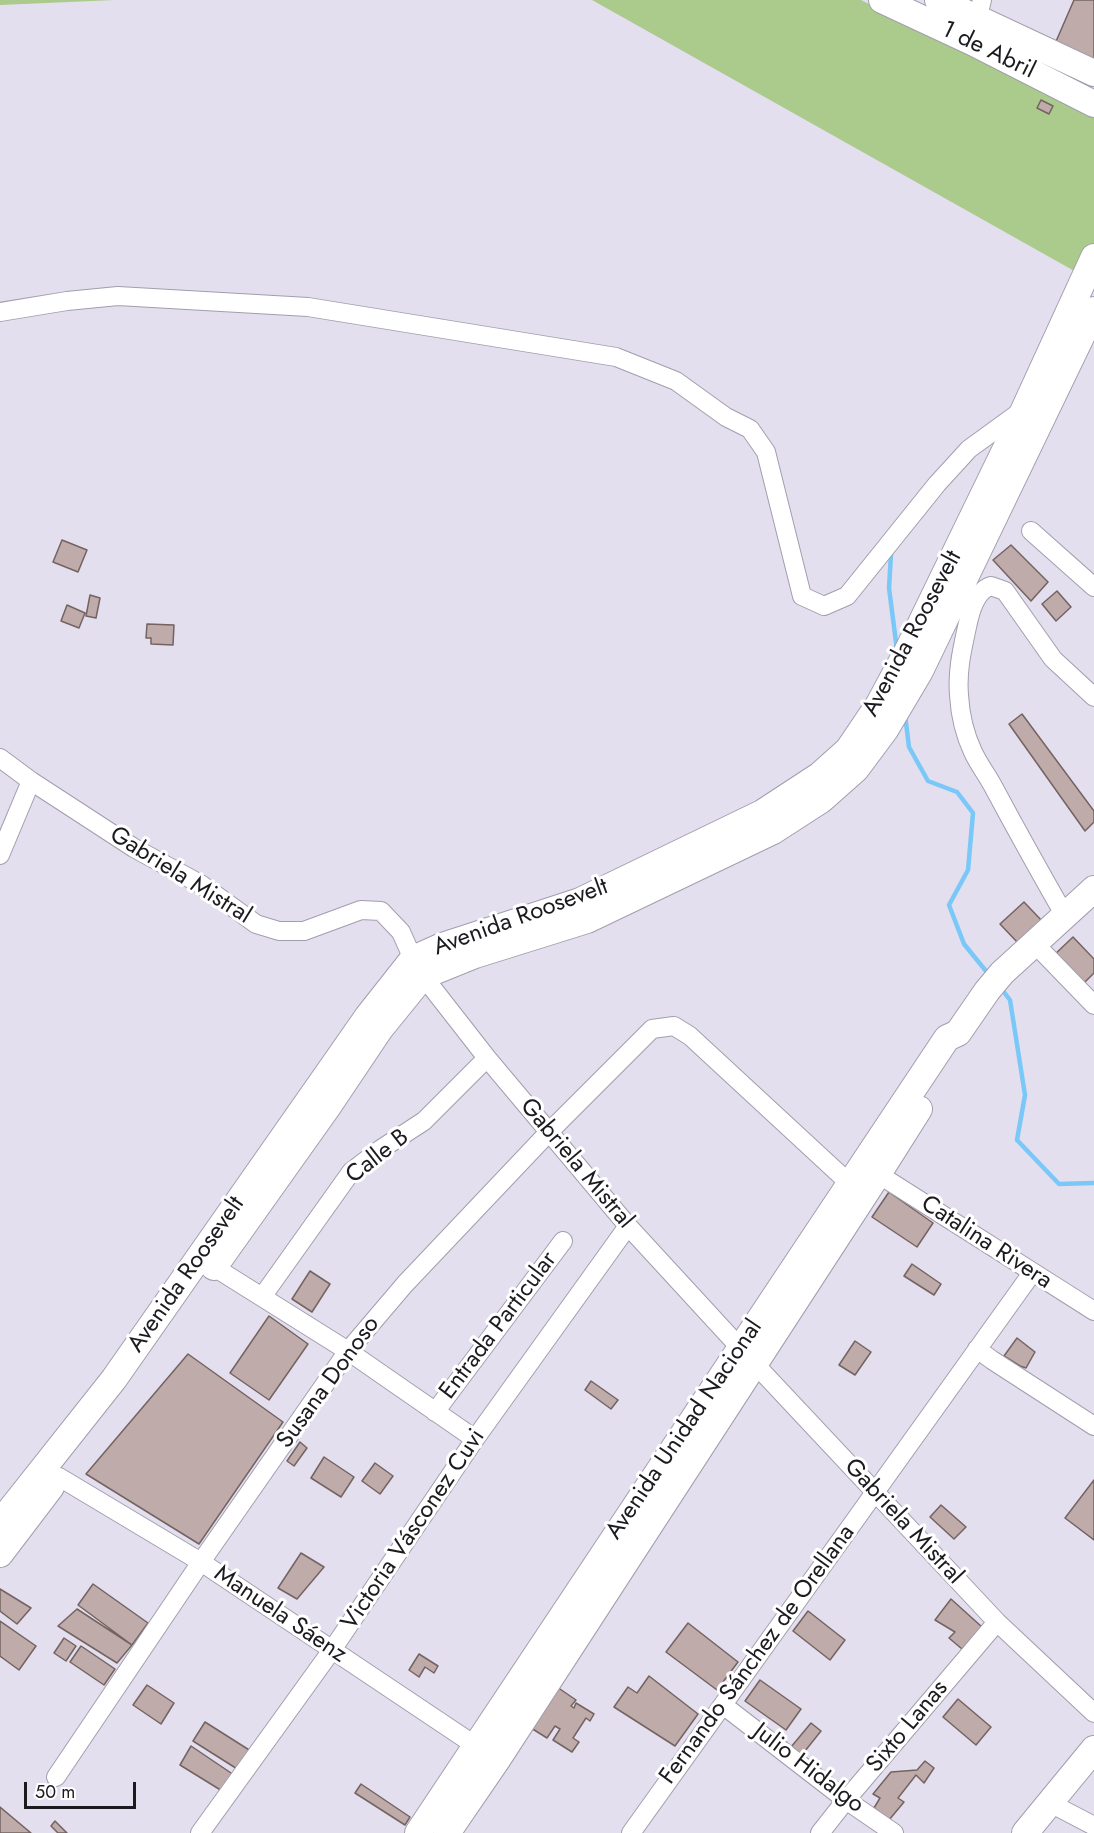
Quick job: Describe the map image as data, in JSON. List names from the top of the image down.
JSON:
{
  "streets": {
    "street": [
      "1 de Abril",
      "Avenida Roosevelt",
      "Gabriela Mistral",
      "Calle B",
      "Catalina Rivera",
      "Entrada Particular",
      "Susana Donoso",
      "Avenida Unidad Nacional",
      "Victoria Vásconez Cuvi",
      "Manuela Sáenz",
      "Fernando Sánchez de Orellana",
      "Sixto Lanas",
      "Julio Hidalgo"
    ]
  },
  "crossings": [
    ["Avenida Roosevelt", "Gabriela Mistral"],
    ["Avenida Roosevelt", "Manuela Sáenz"],
    ["Gabriela Mistral", "Calle B"],
    ["Gabriela Mistral", "Susana Donoso"],
    ["Gabriela Mistral", "Avenida Unidad Nacional"],
    ["Gabriela Mistral", "Victoria Vásconez Cuvi"],
    ["Gabriela Mistral", "Fernando Sánchez de Orellana"],
    ["Gabriela Mistral", "Sixto Lanas"],
    ["Catalina Rivera", "Avenida Unidad Nacional"],
    ["Catalina Rivera", "Fernando Sánchez de Orellana"],
    ["Susana Donoso", "Avenida Unidad Nacional"],
    ["Susana Donoso", "Manuela Sáenz"],
    ["Avenida Unidad Nacional", "Manuela Sáenz"],
    ["Victoria Vásconez Cuvi", "Manuela Sáenz"],
    ["Fernando Sánchez de Orellana", "Julio Hidalgo"],
    ["Sixto Lanas", "Julio Hidalgo"]
  ],
  "scale_bar": "50 m"
}
